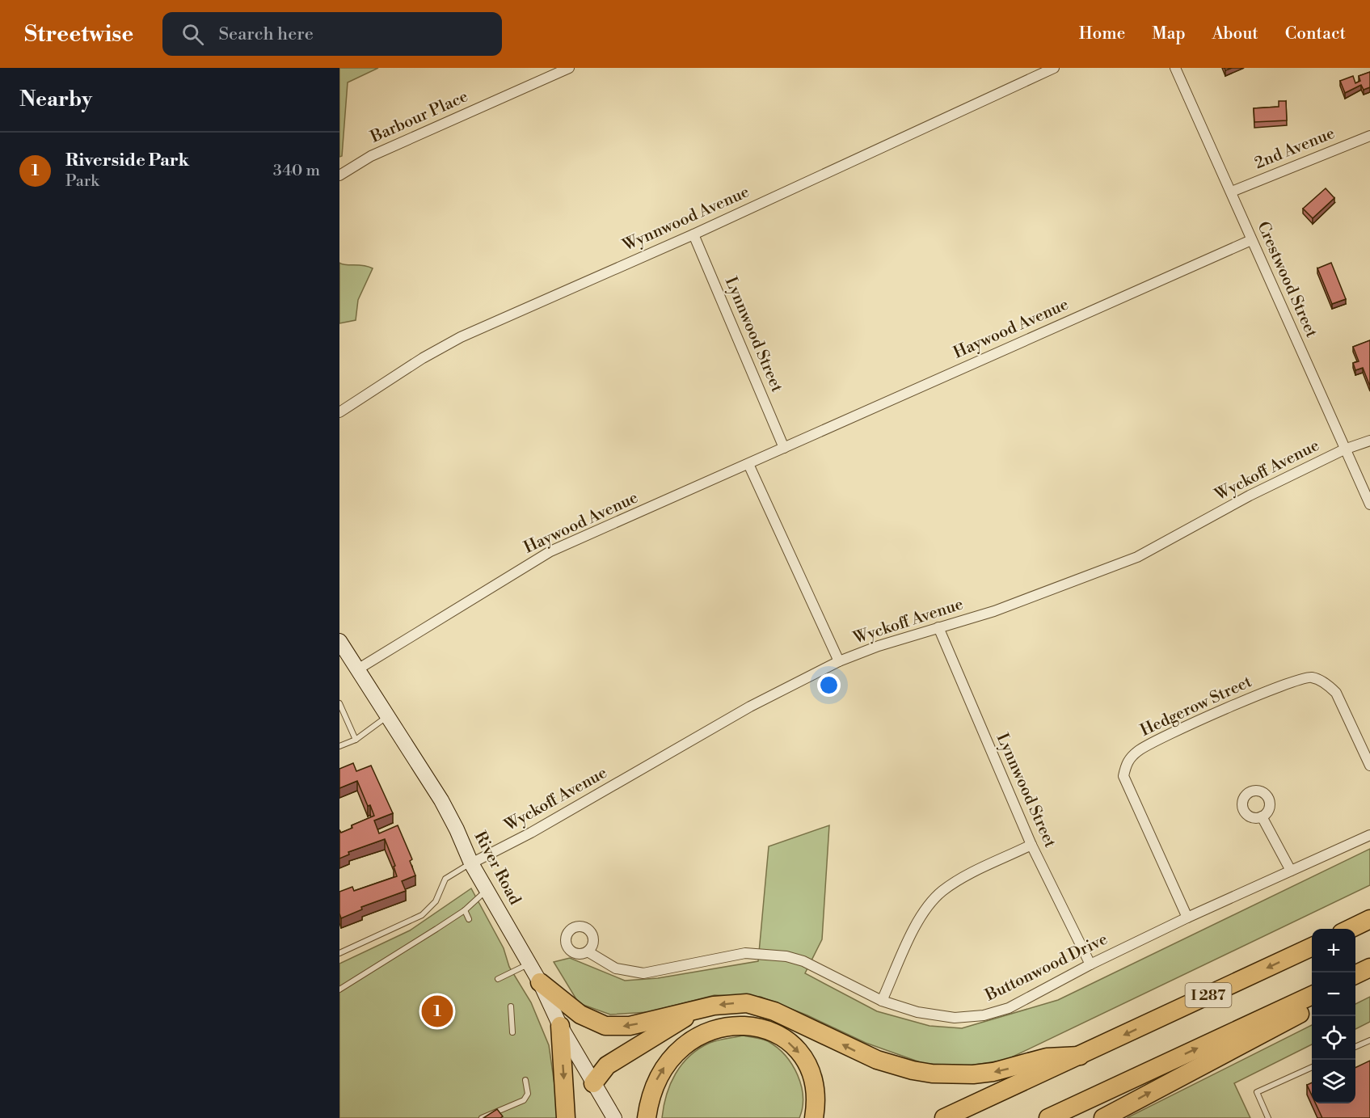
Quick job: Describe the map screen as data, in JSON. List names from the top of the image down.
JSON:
{
  "streets": {
    "highway": ["I 287"],
    "street": [
      "Barbour Place",
      "2nd Avenue",
      "Wynnwood Avenue",
      "Crestwood Street",
      "Haywood Avenue",
      "Lynnwood Street",
      "Wyckoff Avenue",
      "Hedgerow Street",
      "River Road",
      "Buttonwood Drive"
    ]
  },
  "crossings": [
    ["2nd Avenue", "Crestwood Street"],
    ["Wynnwood Avenue", "Lynnwood Street"],
    ["Crestwood Street", "Haywood Avenue"],
    ["Crestwood Street", "Wyckoff Avenue"],
    ["Haywood Avenue", "Lynnwood Street"],
    ["Haywood Avenue", "River Road"],
    ["Lynnwood Street", "Wyckoff Avenue"],
    ["Lynnwood Street", "Buttonwood Drive"],
    ["Wyckoff Avenue", "River Road"],
    ["Hedgerow Street", "Buttonwood Drive"]
  ],
  "page": {
    "header": "Streetwise",
    "search": "Search here",
    "nav": [
      "Home",
      "Map",
      "About",
      "Contact"
    ],
    "heading": "Nearby",
    "list": [
      {
        "mark": "1",
        "name": "Riverside Park",
        "note": "Park",
        "value": "340 m"
      }
    ],
    "map_buttons": ["+", "−"],
    "pins": "1"
  }
}
